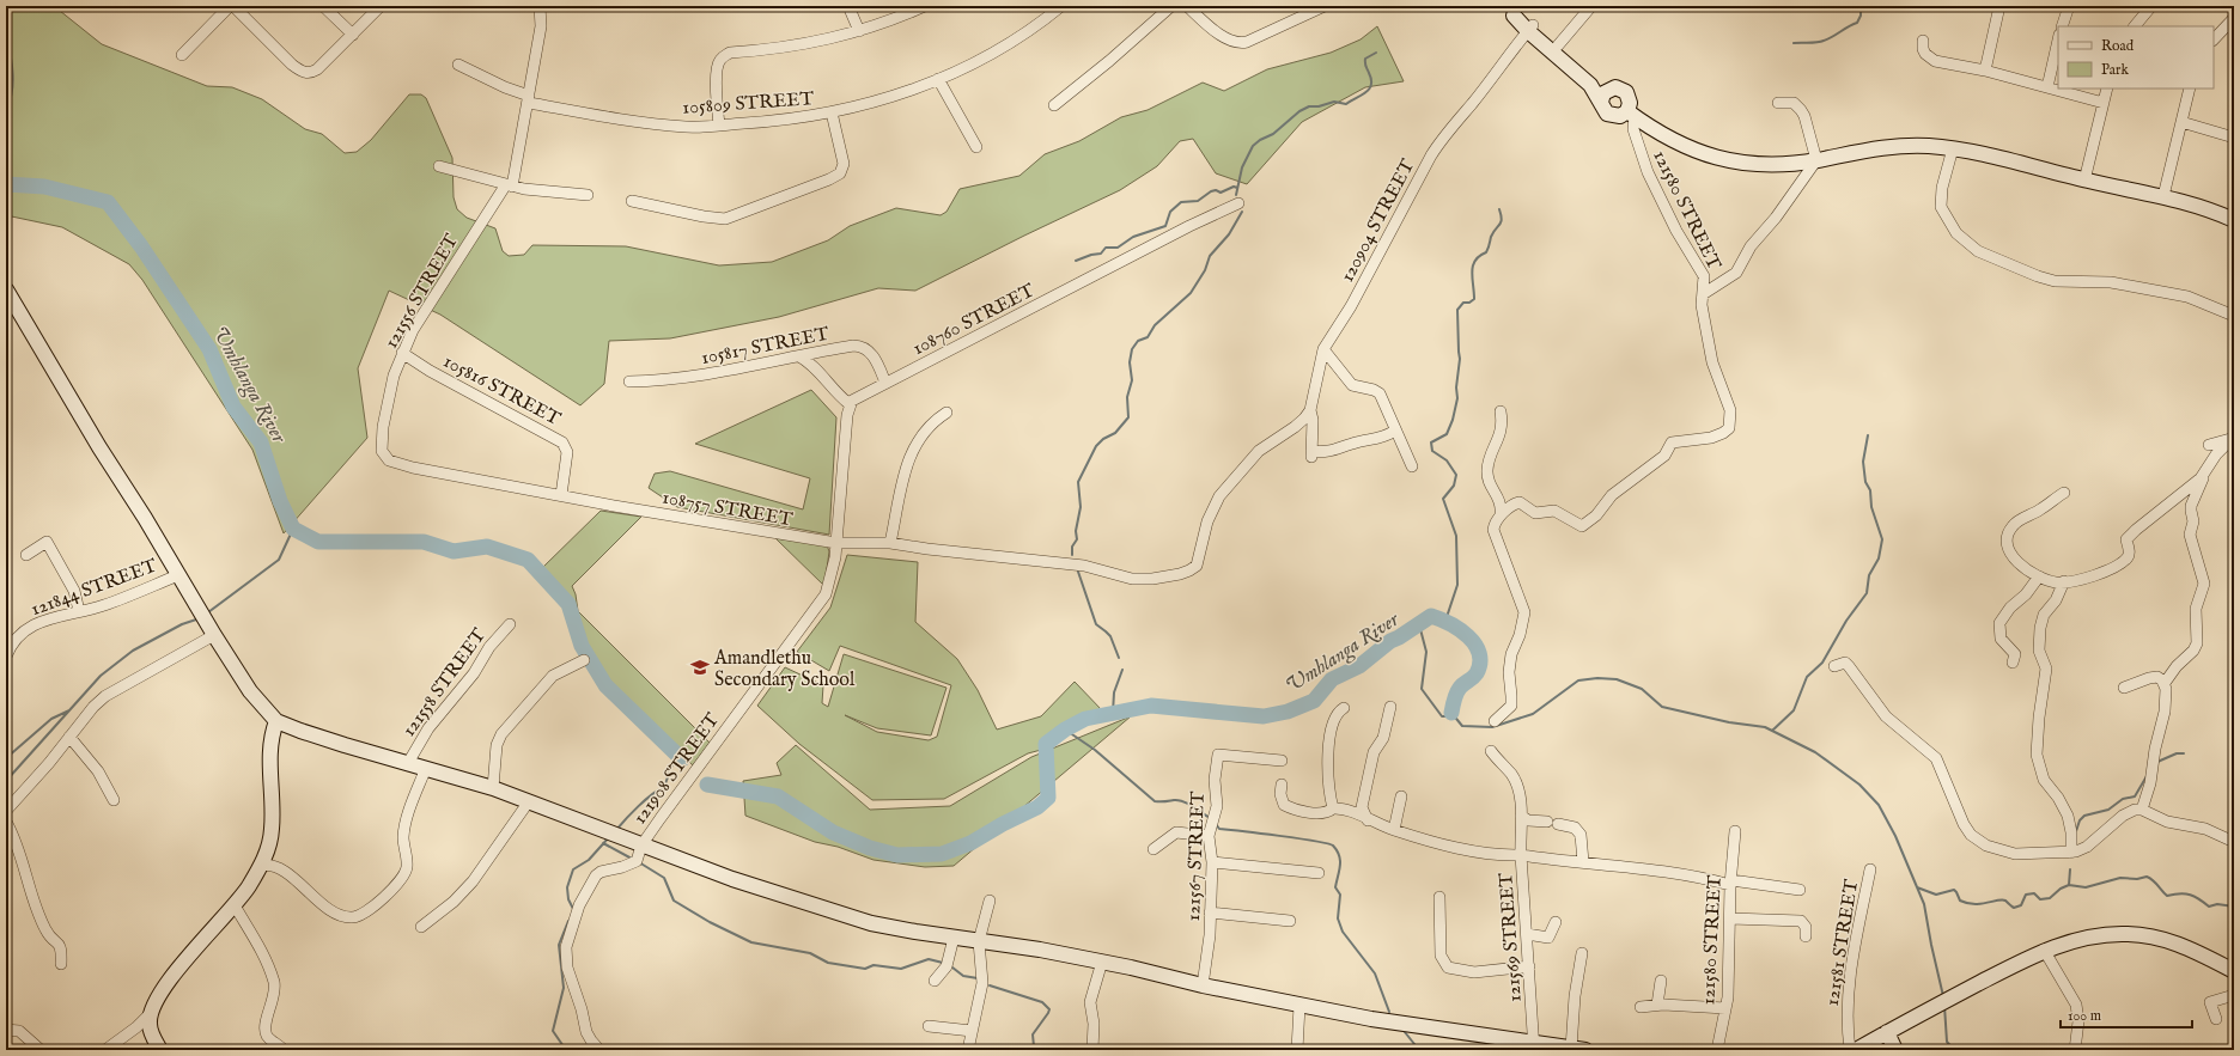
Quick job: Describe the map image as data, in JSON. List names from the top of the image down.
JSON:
{
  "streets": {
    "street": [
      "105809 STREET",
      "121580 STREET",
      "120904 STREET",
      "121556 STREET",
      "108760 STREET",
      "105817 STREET",
      "105816 STREET",
      "108757 STREET",
      "121844 STREET",
      "121558 STREET",
      "121908 STREET",
      "121567 STREET",
      "121569 STREET",
      "121581 STREET"
    ]
  },
  "crossings": [
    ["120904 STREET", "108757 STREET"],
    ["121556 STREET", "105816 STREET"],
    ["121556 STREET", "108757 STREET"],
    ["108760 STREET", "105817 STREET"],
    ["105816 STREET", "108757 STREET"],
    ["108757 STREET", "121908 STREET"]
  ],
  "water": ["Umhlanga River"],
  "places": {
    "school or university": ["Amandlethu Secondary School"]
  },
  "legend": ["Road", "Park"],
  "scale_bar": "100 m"
}
